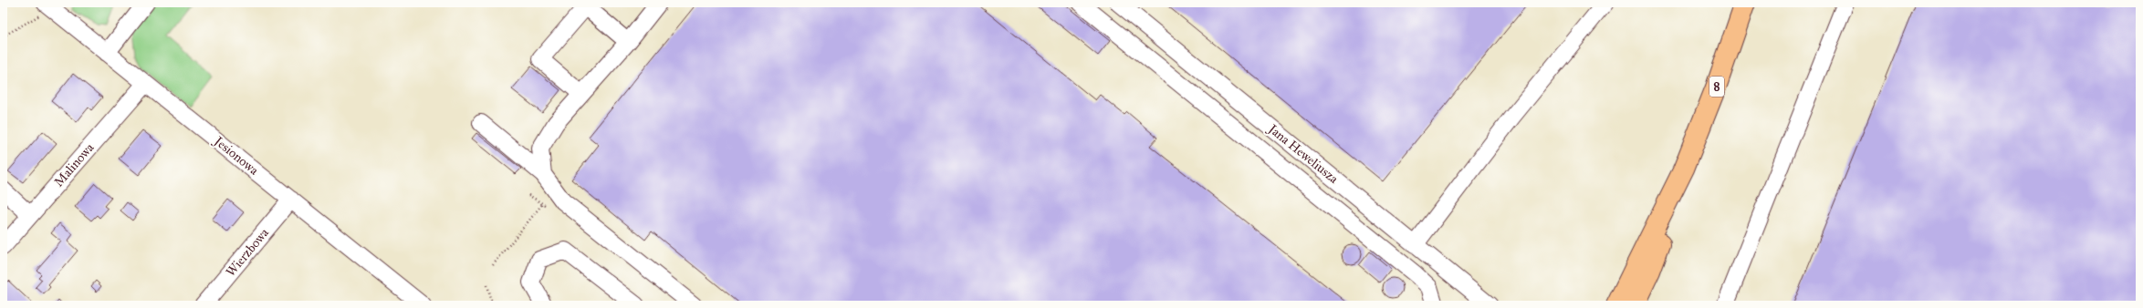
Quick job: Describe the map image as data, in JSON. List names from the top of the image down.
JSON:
{
  "streets": {
    "highway": ["8"],
    "street": [
      "Jana Heweliusza",
      "Jesionowa",
      "Malinowa",
      "Wierzbowa"
    ]
  },
  "crossings": [
    ["Jesionowa", "Malinowa"],
    ["Jesionowa", "Wierzbowa"]
  ]
}
